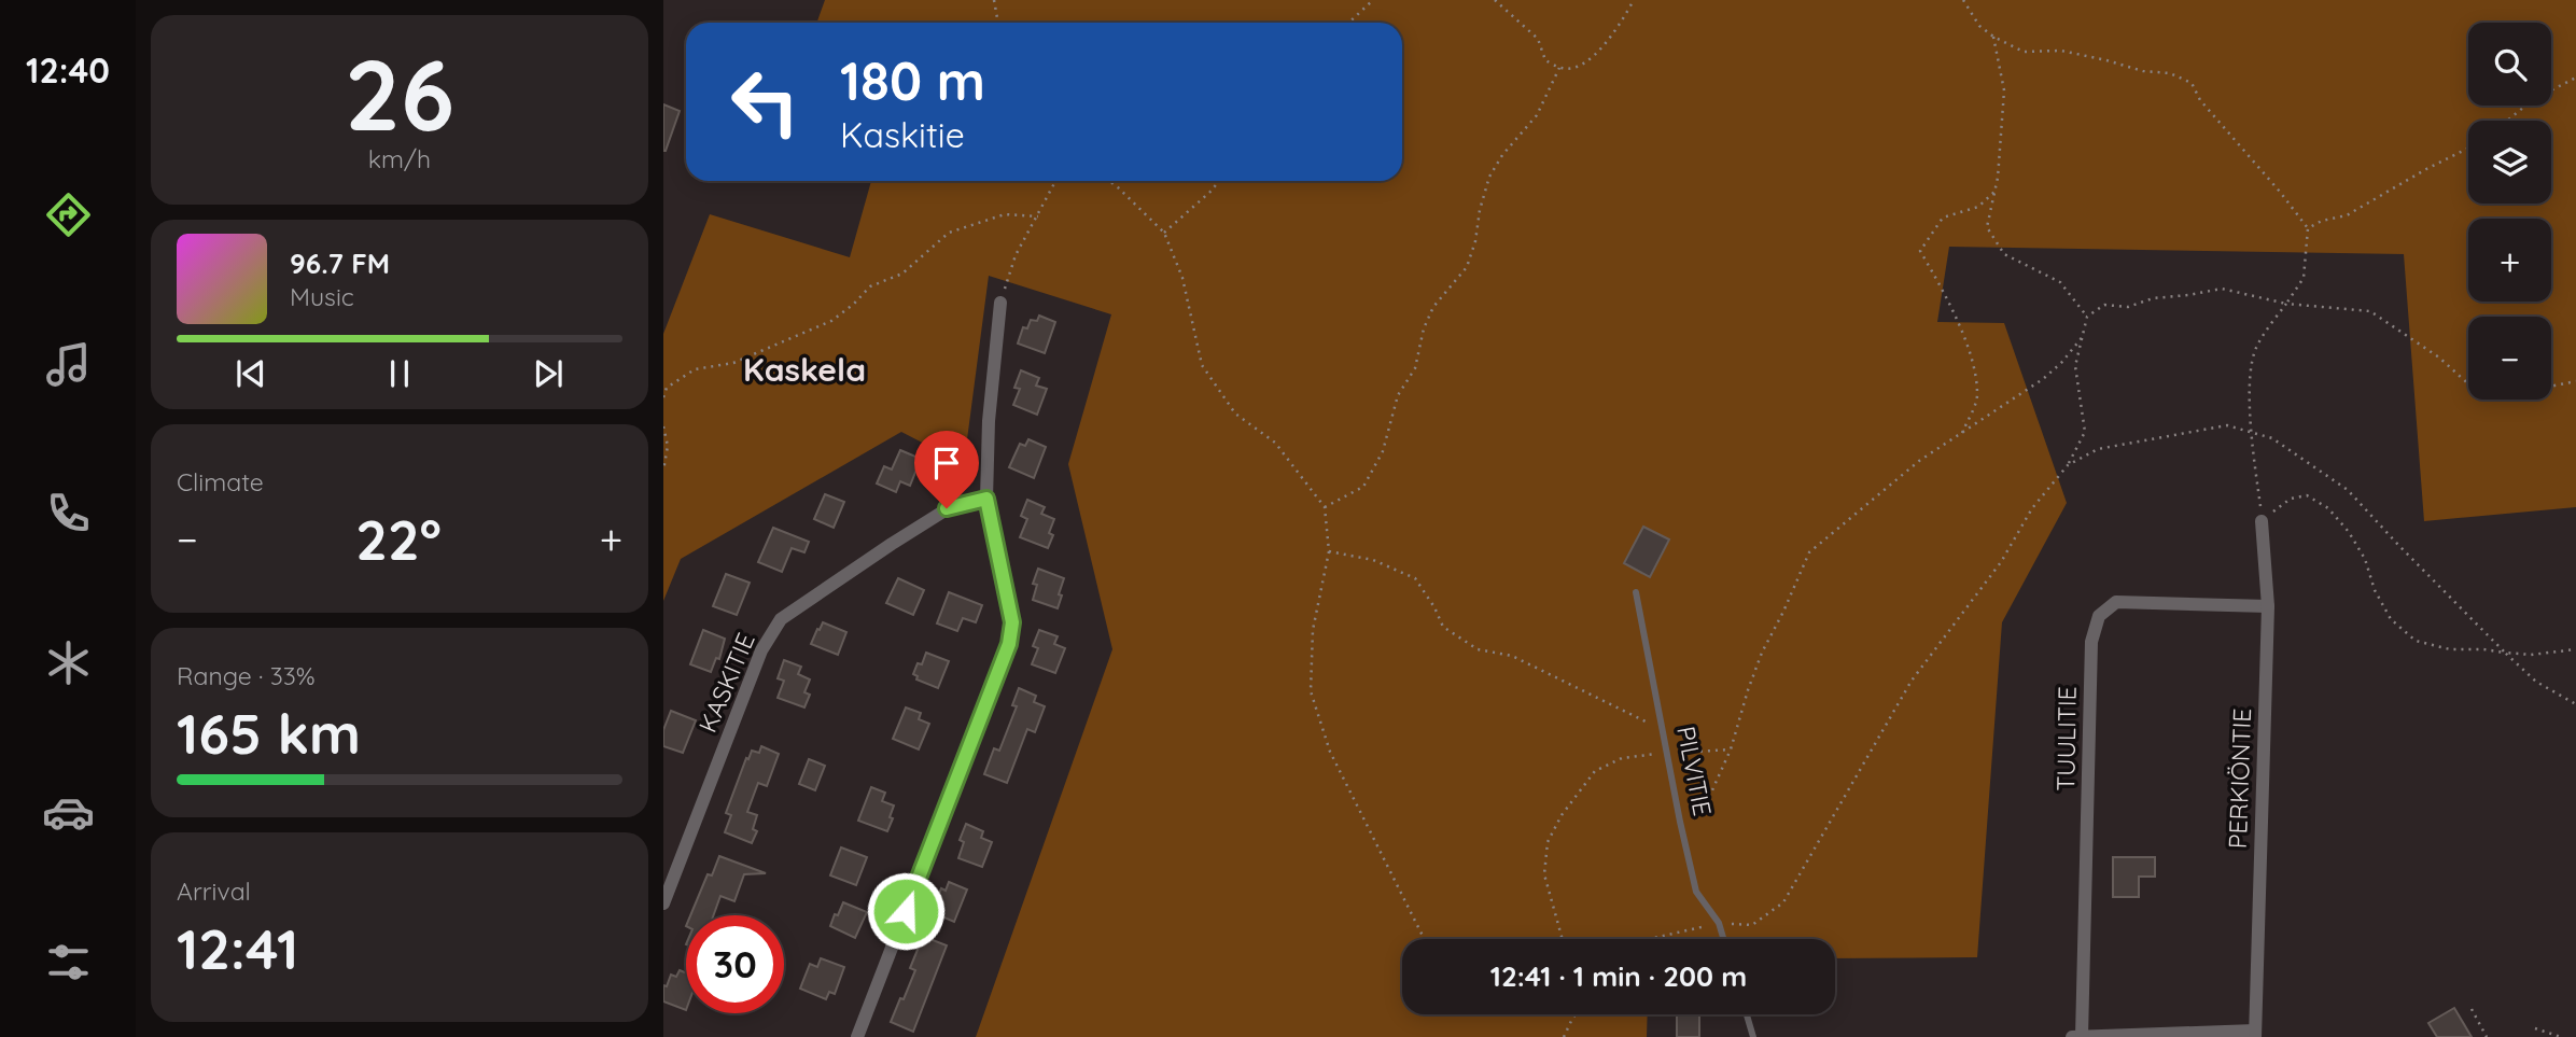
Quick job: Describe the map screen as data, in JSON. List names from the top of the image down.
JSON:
{
  "streets": {
    "street": ["KASKITIE", "TUULITIE", "PERKIÖNTIE"],
    "lane": ["PILVITIE"]
  },
  "crossings": [
    ["TUULITIE", "PERKIÖNTIE"]
  ],
  "districts": ["Kaskela"],
  "page": {
    "tabs": "12:40",
    "tile": [
      ["26", "km/h"],
      "Climate",
      ["Range · 33%", "165 km"],
      ["Arrival", "12:41"]
    ],
    "map_buttons": ["+", "−"],
    "turn": ["180 m", "Kaskitie"],
    "song": ["96.7 FM", "Music"],
    "heat": ["−", "22°", "+"],
    "limit": "30",
    "trip": "12:41 · 1 min · 200 m"
  }
}
